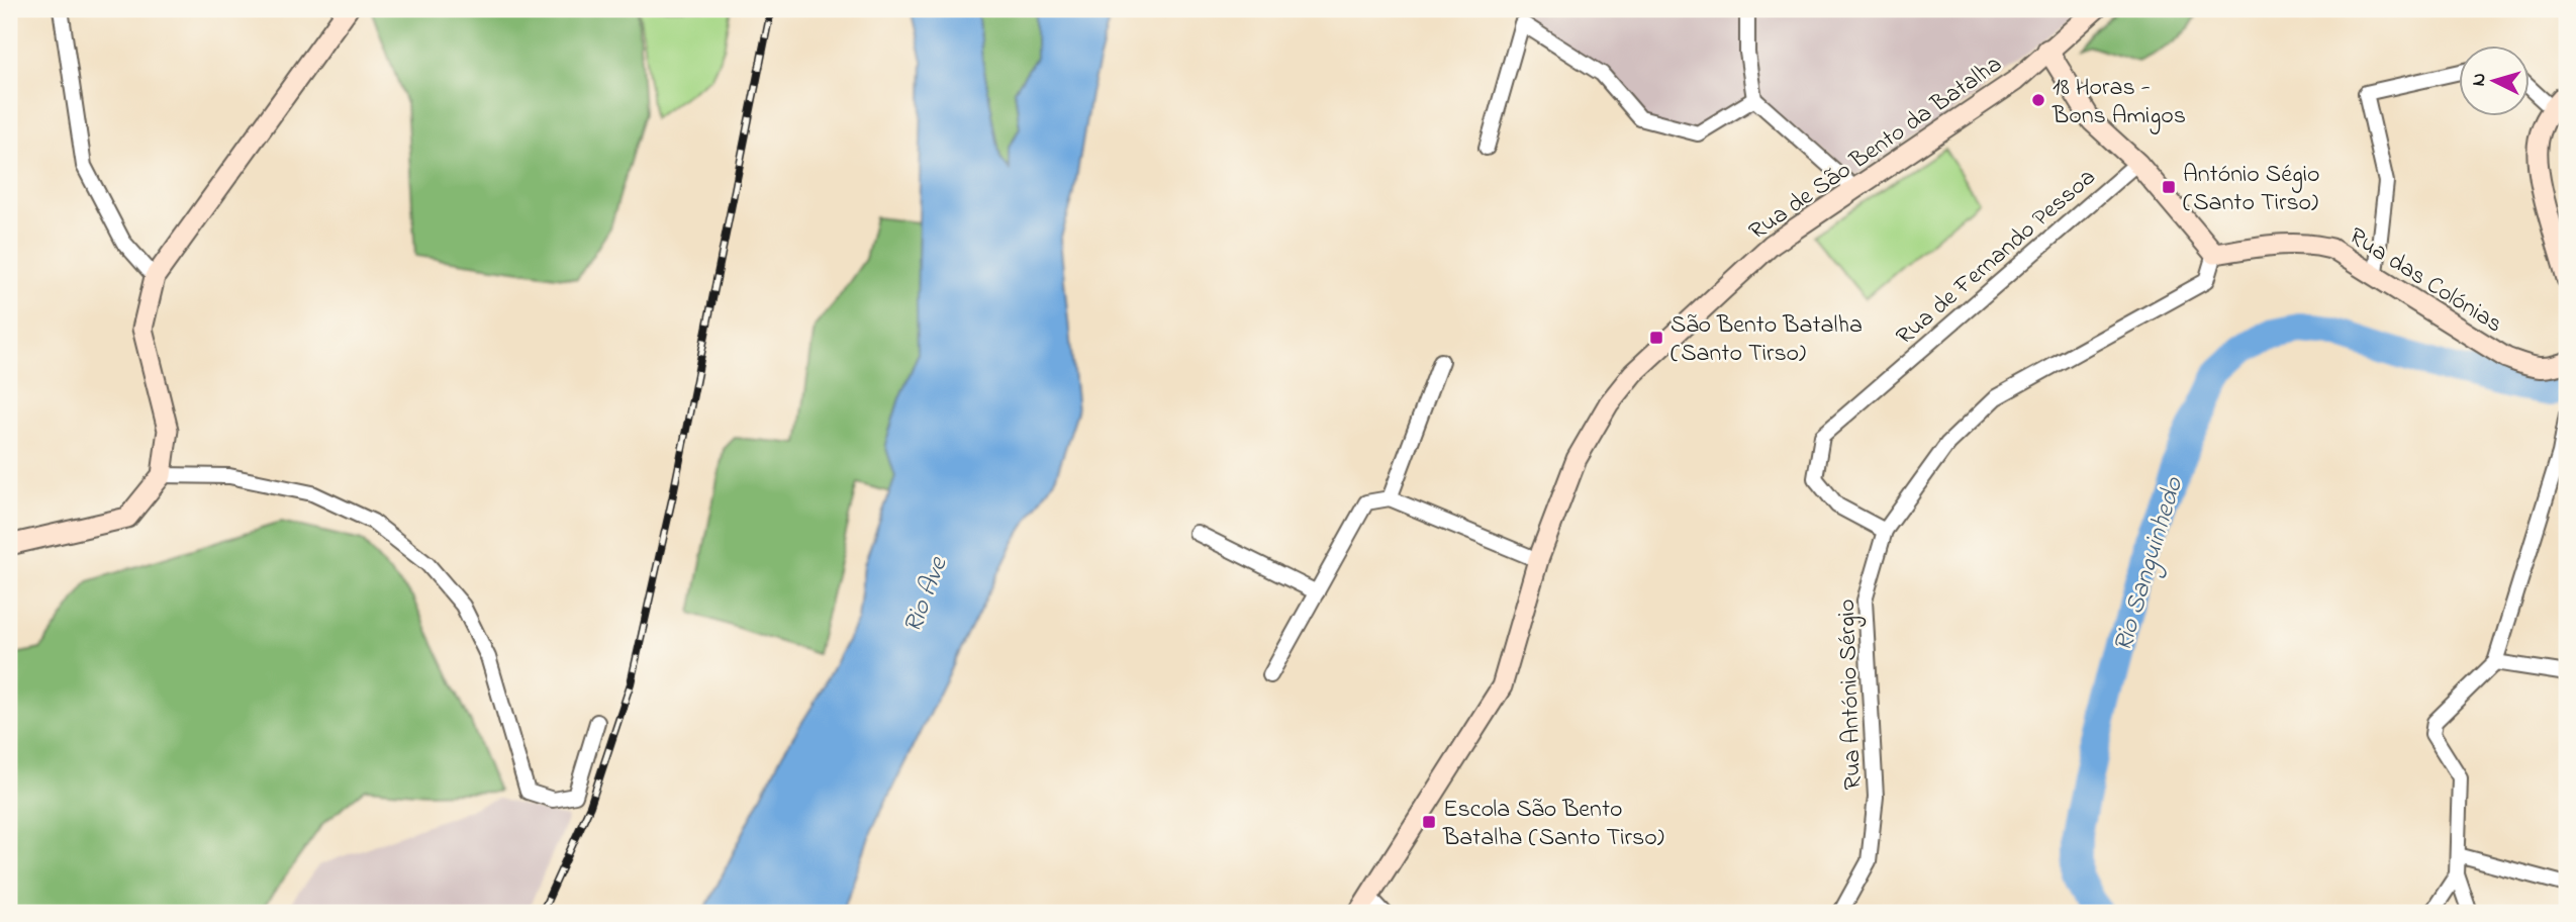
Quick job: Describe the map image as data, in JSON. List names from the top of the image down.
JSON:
{
  "streets": {
    "street": [
      "Rua de São Bento da Batalha",
      "Rua de Fernando Pessoa",
      "Rua das Colónias",
      "Rua António Sérgio"
    ]
  },
  "crossings": [
    ["Rua de Fernando Pessoa", "Rua António Sérgio"],
    ["Rua das Colónias", "Rua António Sérgio"]
  ],
  "water": ["Rio Sanguinhedo", "Rio Ave"],
  "places": {
    "other": ["18 Horas - Bons Amigos"],
    "transit": ["António Ségio (Santo Tirso)", "São Bento Batalha (Santo Tirso)", "Escola São Bento Batalha (Santo Tirso)"]
  },
  "north": "left"
}
